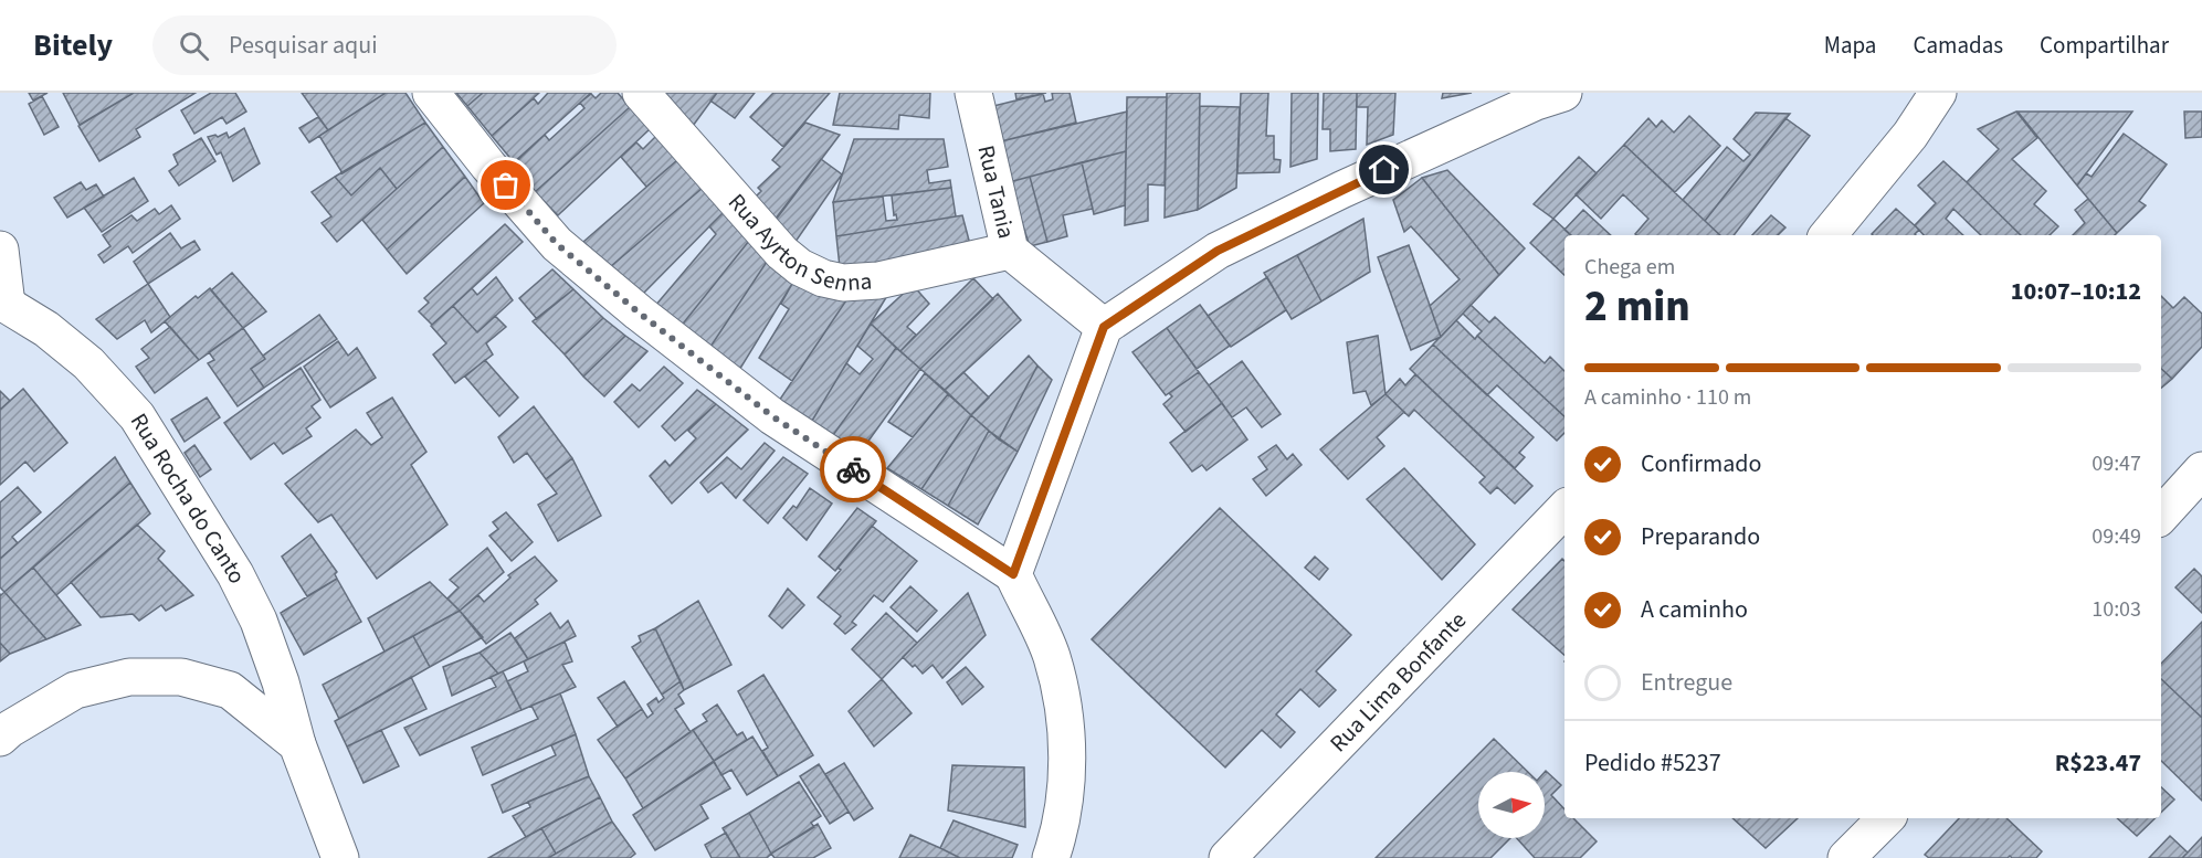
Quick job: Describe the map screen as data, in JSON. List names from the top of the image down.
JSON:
{
  "streets": {
    "street": [
      "Rua Tania",
      "Rua Ayrton Senna",
      "Rua Rocha do Canto",
      "Rua Lima Bonfante"
    ]
  },
  "crossings": [
    ["Rua Tania", "Rua Ayrton Senna"]
  ],
  "north": "right",
  "page": {
    "header": "Bitely",
    "search": "Pesquisar aqui",
    "nav": ["Mapa", "Camadas", "Compartilhar"],
    "heading": ["2 min", "Chega em", "10:07–10:12"],
    "panel": ["Pedido #5237", "R$23.47"],
    "bar": "A caminho · 110 m",
    "list": [
      ["Confirmado", "09:47"],
      ["Preparando", "09:49"],
      ["A caminho", "10:03"],
      "Entregue"
    ]
  }
}
